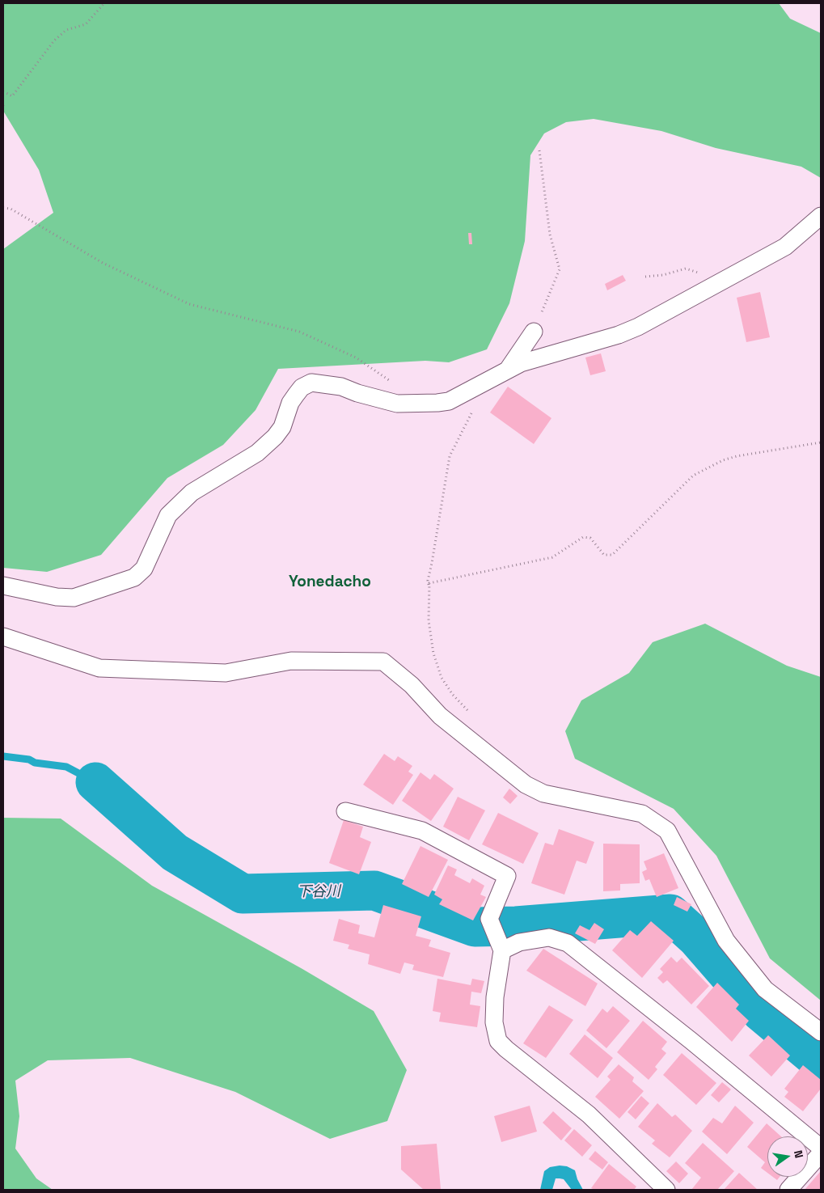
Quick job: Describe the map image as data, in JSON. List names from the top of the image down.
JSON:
{
  "districts": ["Yonedacho"],
  "water": ["下谷川"],
  "north": "right"
}
